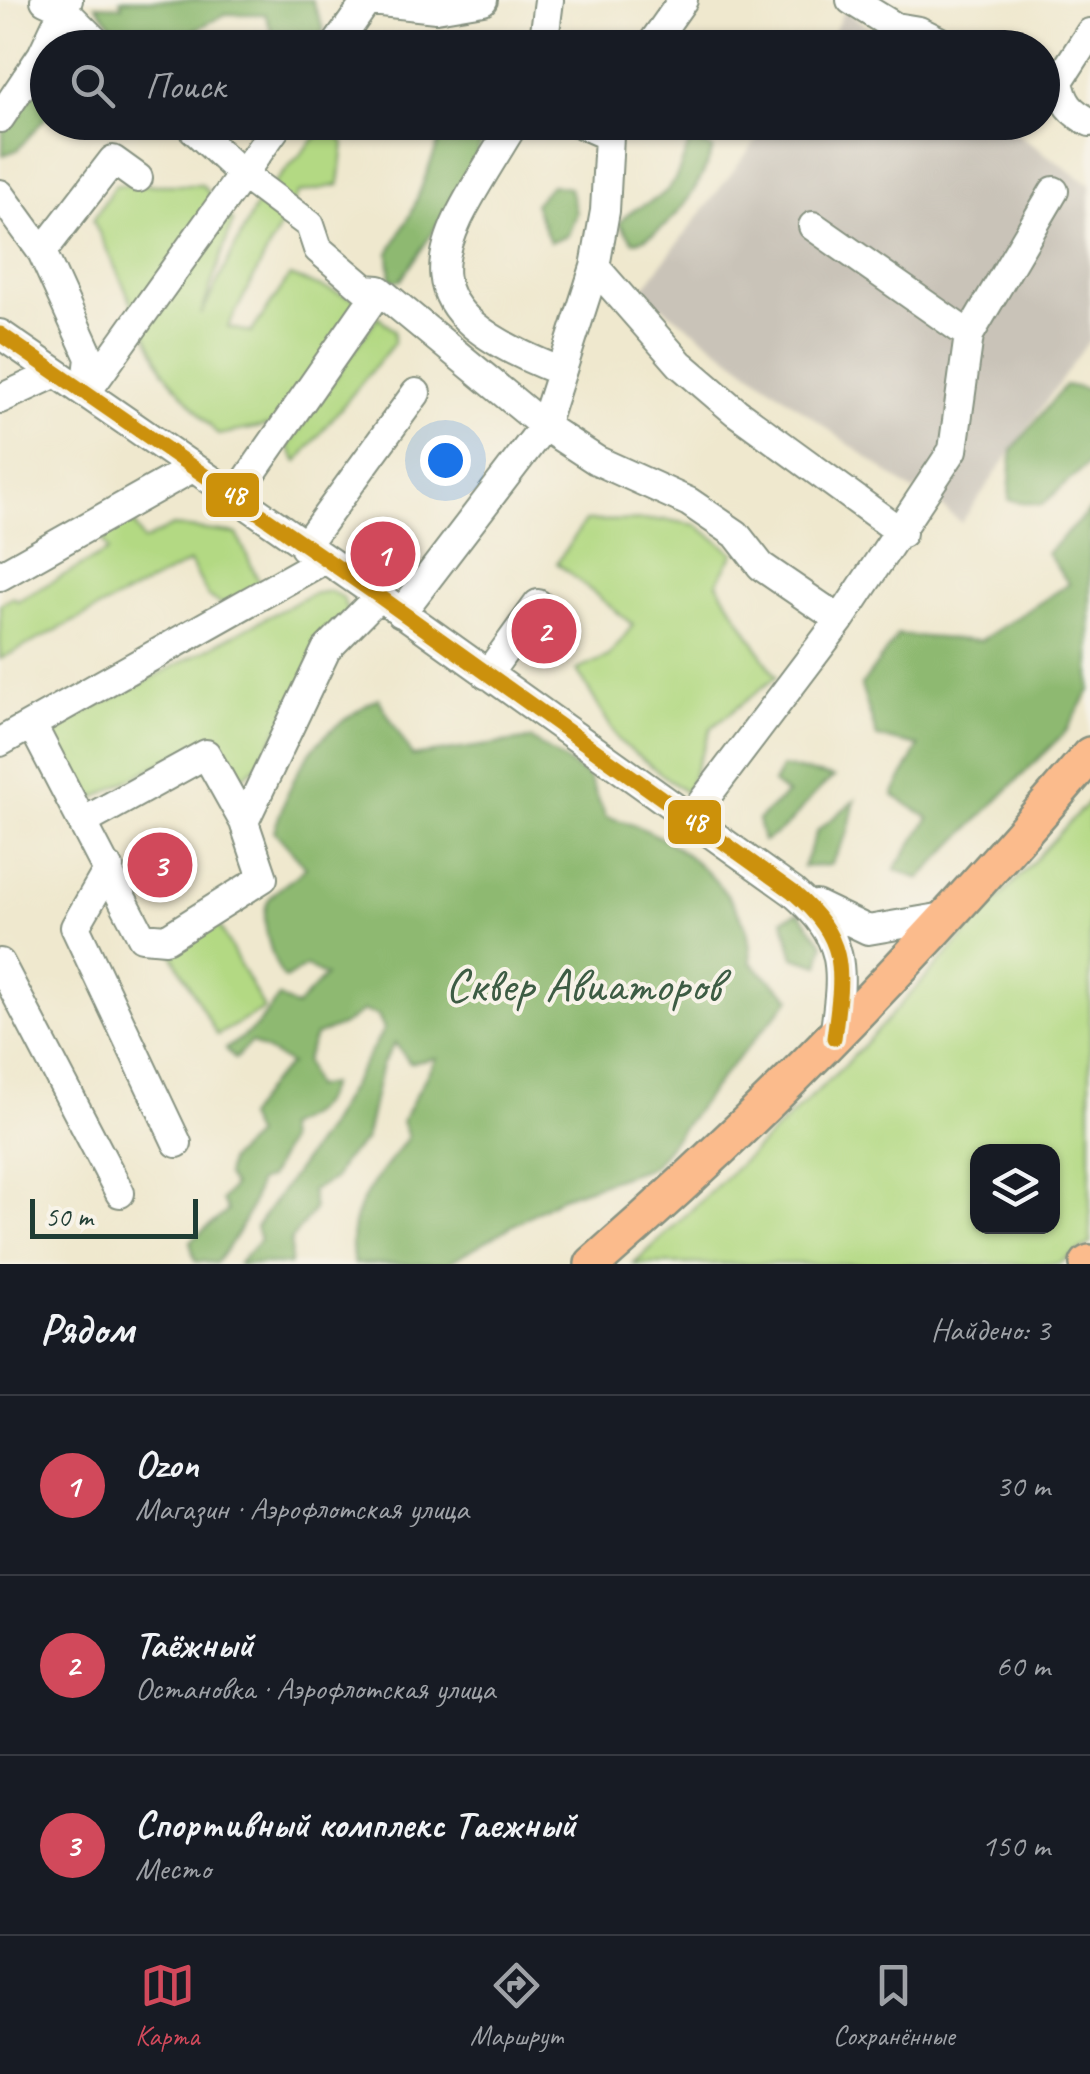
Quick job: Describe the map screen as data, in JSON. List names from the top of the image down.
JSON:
{
  "parks": ["Сквер Авиаторов"],
  "lines": ["transit line 48"],
  "scale_bar": "50 m",
  "page": {
    "search": "Поиск",
    "pins": ["1", "2", "3"],
    "scale": "50 m",
    "heading": ["Рядом", "Найдено: 3"],
    "list": [
      {
        "mark": "1",
        "name": "Ozon",
        "note": "Магазин · Аэрофлотская улица",
        "value": "30 m"
      },
      {
        "mark": "2",
        "name": "Таёжный",
        "note": "Остановка · Аэрофлотская улица",
        "value": "60 m"
      },
      {
        "mark": "3",
        "name": "Спортивный комплекс Таежный",
        "note": "Место",
        "value": "150 m"
      }
    ],
    "nav": ["Карта", "Маршрут", "Сохранённые"]
  }
}
